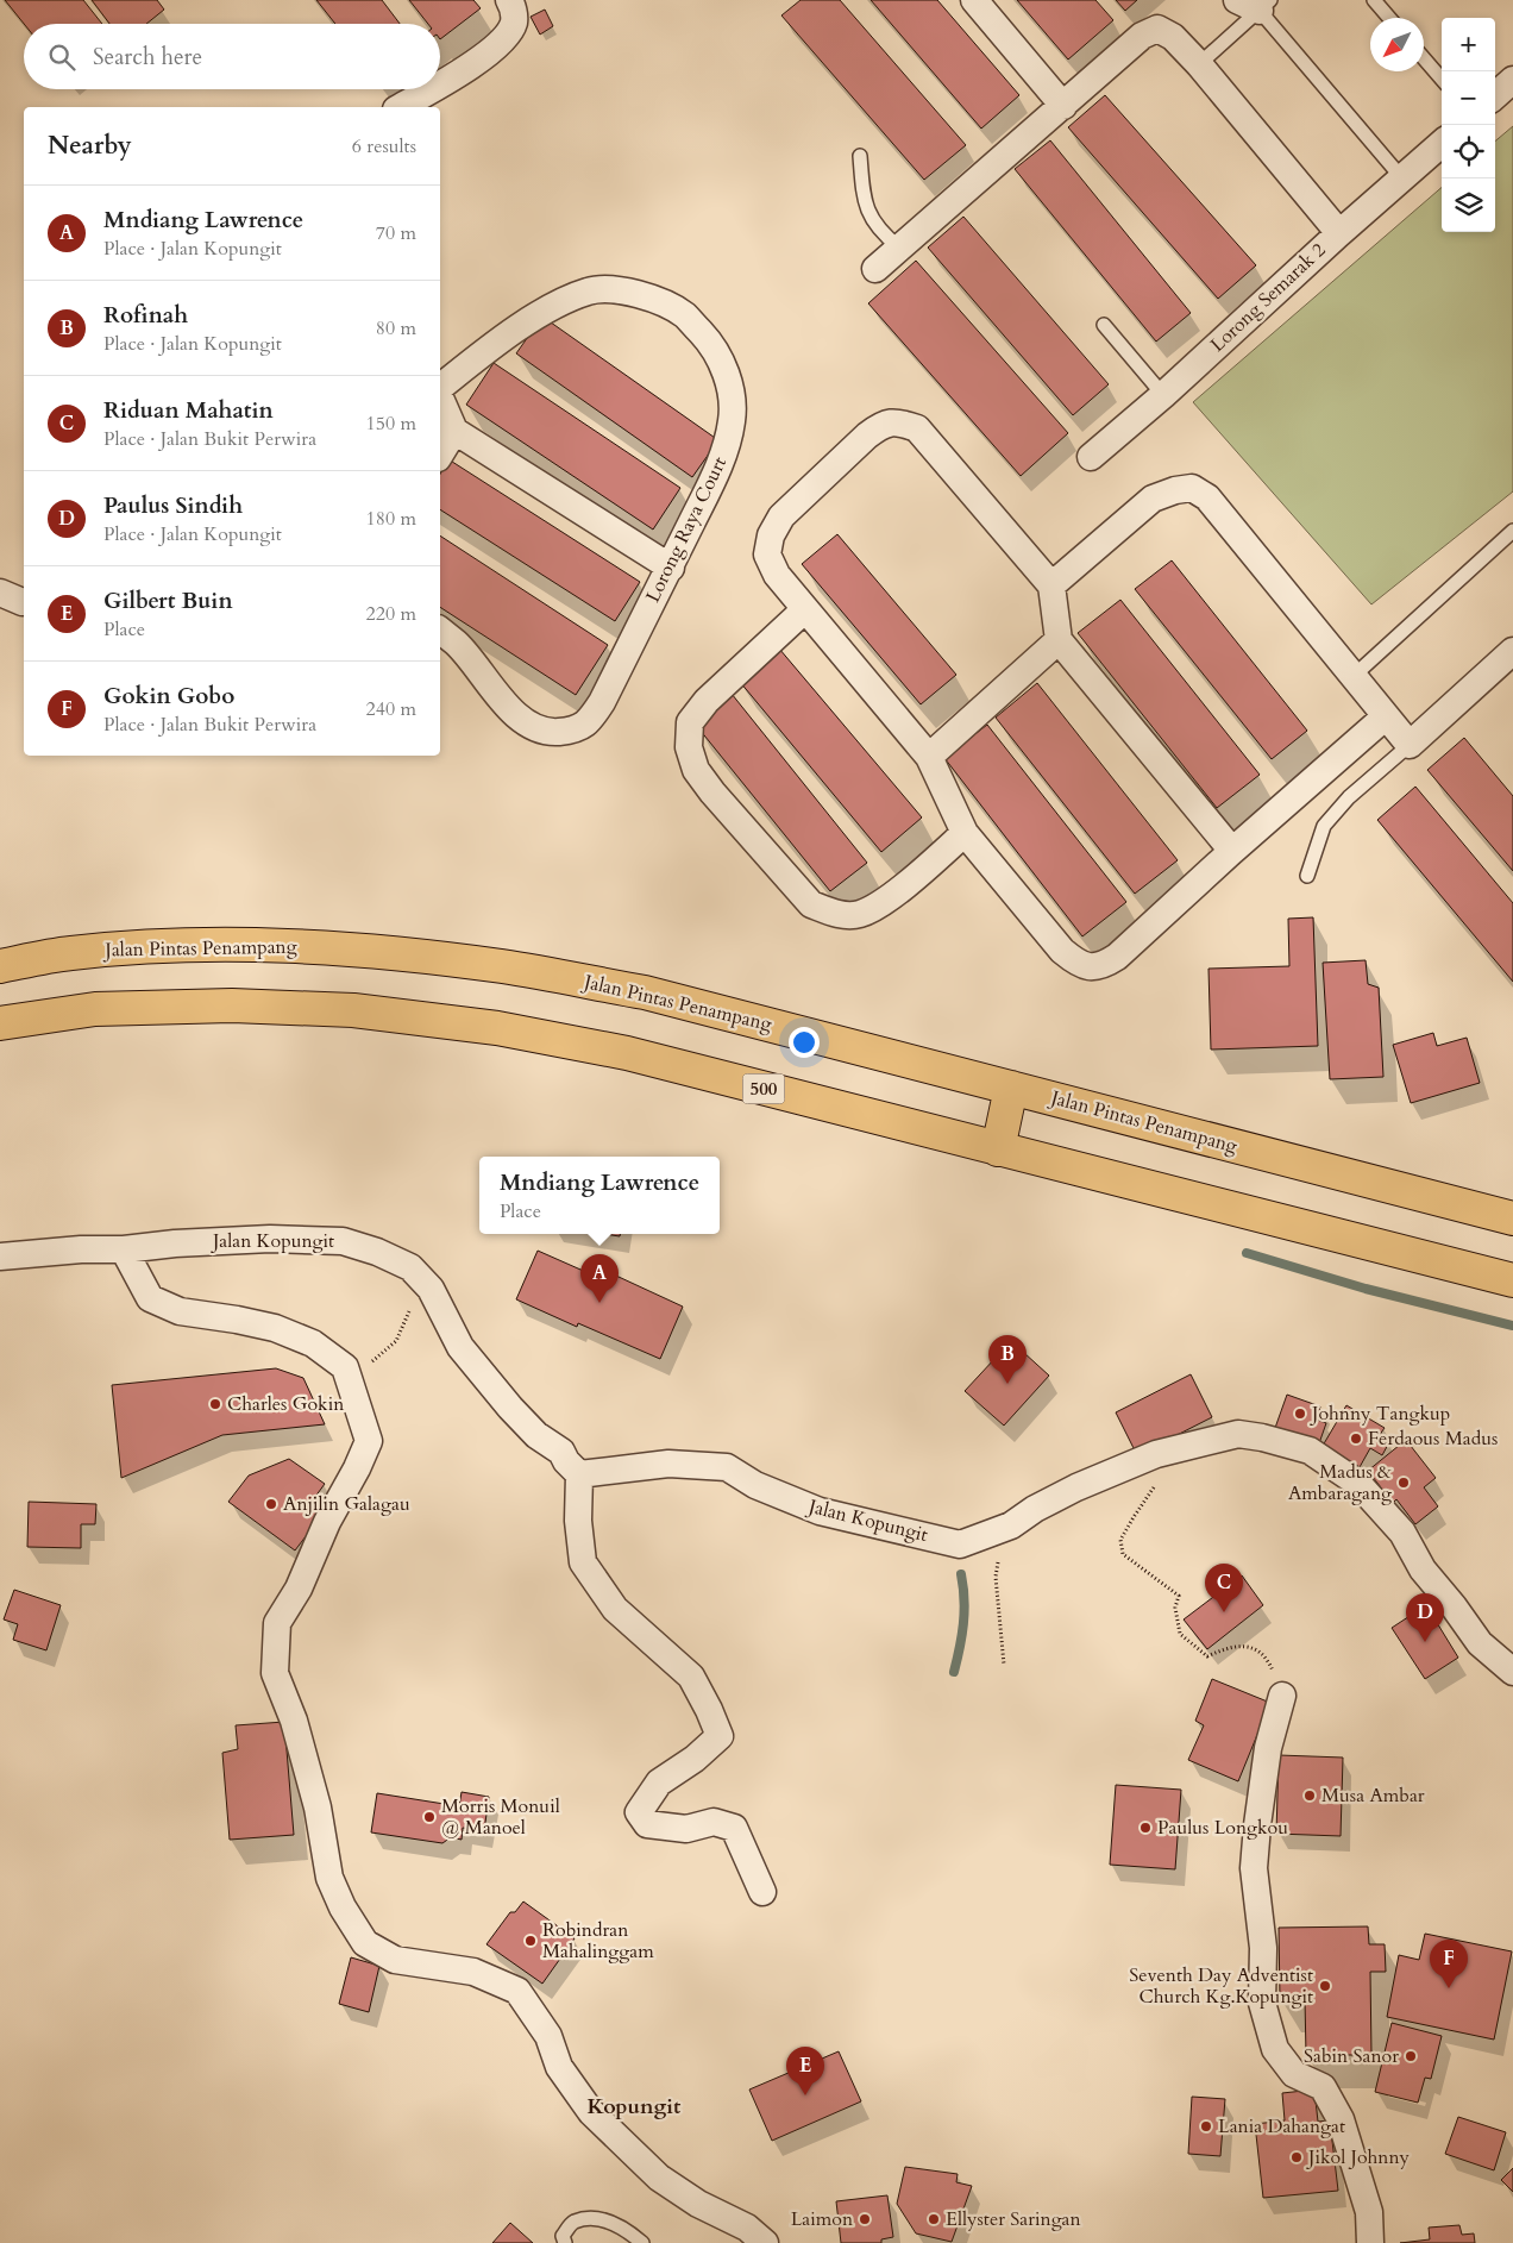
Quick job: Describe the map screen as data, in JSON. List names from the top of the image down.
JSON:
{
  "streets": {
    "main road": ["Jalan Pintas Penampang", "500"],
    "street": ["Lorong Semarak 2", "Lorong Raya Court", "Jalan Kopungit"]
  },
  "districts": ["Kopungit"],
  "places": [
    "Charles Gokin",
    "Johnny Tangkup",
    "Ferdaous Madus",
    "Madus & Ambaragang",
    "Anjilin Galagau",
    "Musa Ambar",
    "Morris Monuil @ Manoel",
    "Paulus Longkou",
    "Robindran Mahalinggam",
    "Seventh Day Adventist Church Kg.Kopungit",
    "Sabin Sanor",
    "Lania Dahangat",
    "Jikol Johnny",
    "Laimon",
    "Ellyster Saringan"
  ],
  "north": "bottom left",
  "page": {
    "map_buttons": ["+", "−"],
    "search": "Search here",
    "heading": ["Nearby", "6 results"],
    "list": [
      {
        "mark": "A",
        "name": "Mndiang Lawrence",
        "note": "Place · Jalan Kopungit",
        "value": "70 m"
      },
      {
        "mark": "B",
        "name": "Rofinah",
        "note": "Place · Jalan Kopungit",
        "value": "80 m"
      },
      {
        "mark": "C",
        "name": "Riduan Mahatin",
        "note": "Place · Jalan Bukit Perwira",
        "value": "150 m"
      },
      {
        "mark": "D",
        "name": "Paulus Sindih",
        "note": "Place · Jalan Kopungit",
        "value": "180 m"
      },
      {
        "mark": "E",
        "name": "Gilbert Buin",
        "note": "Place",
        "value": "220 m"
      },
      {
        "mark": "F",
        "name": "Gokin Gobo",
        "note": "Place · Jalan Bukit Perwira",
        "value": "240 m"
      }
    ],
    "popup": ["Mndiang Lawrence", "Place"],
    "pins": [
      "A",
      "B",
      "C",
      "D",
      "F",
      "E"
    ]
  }
}
